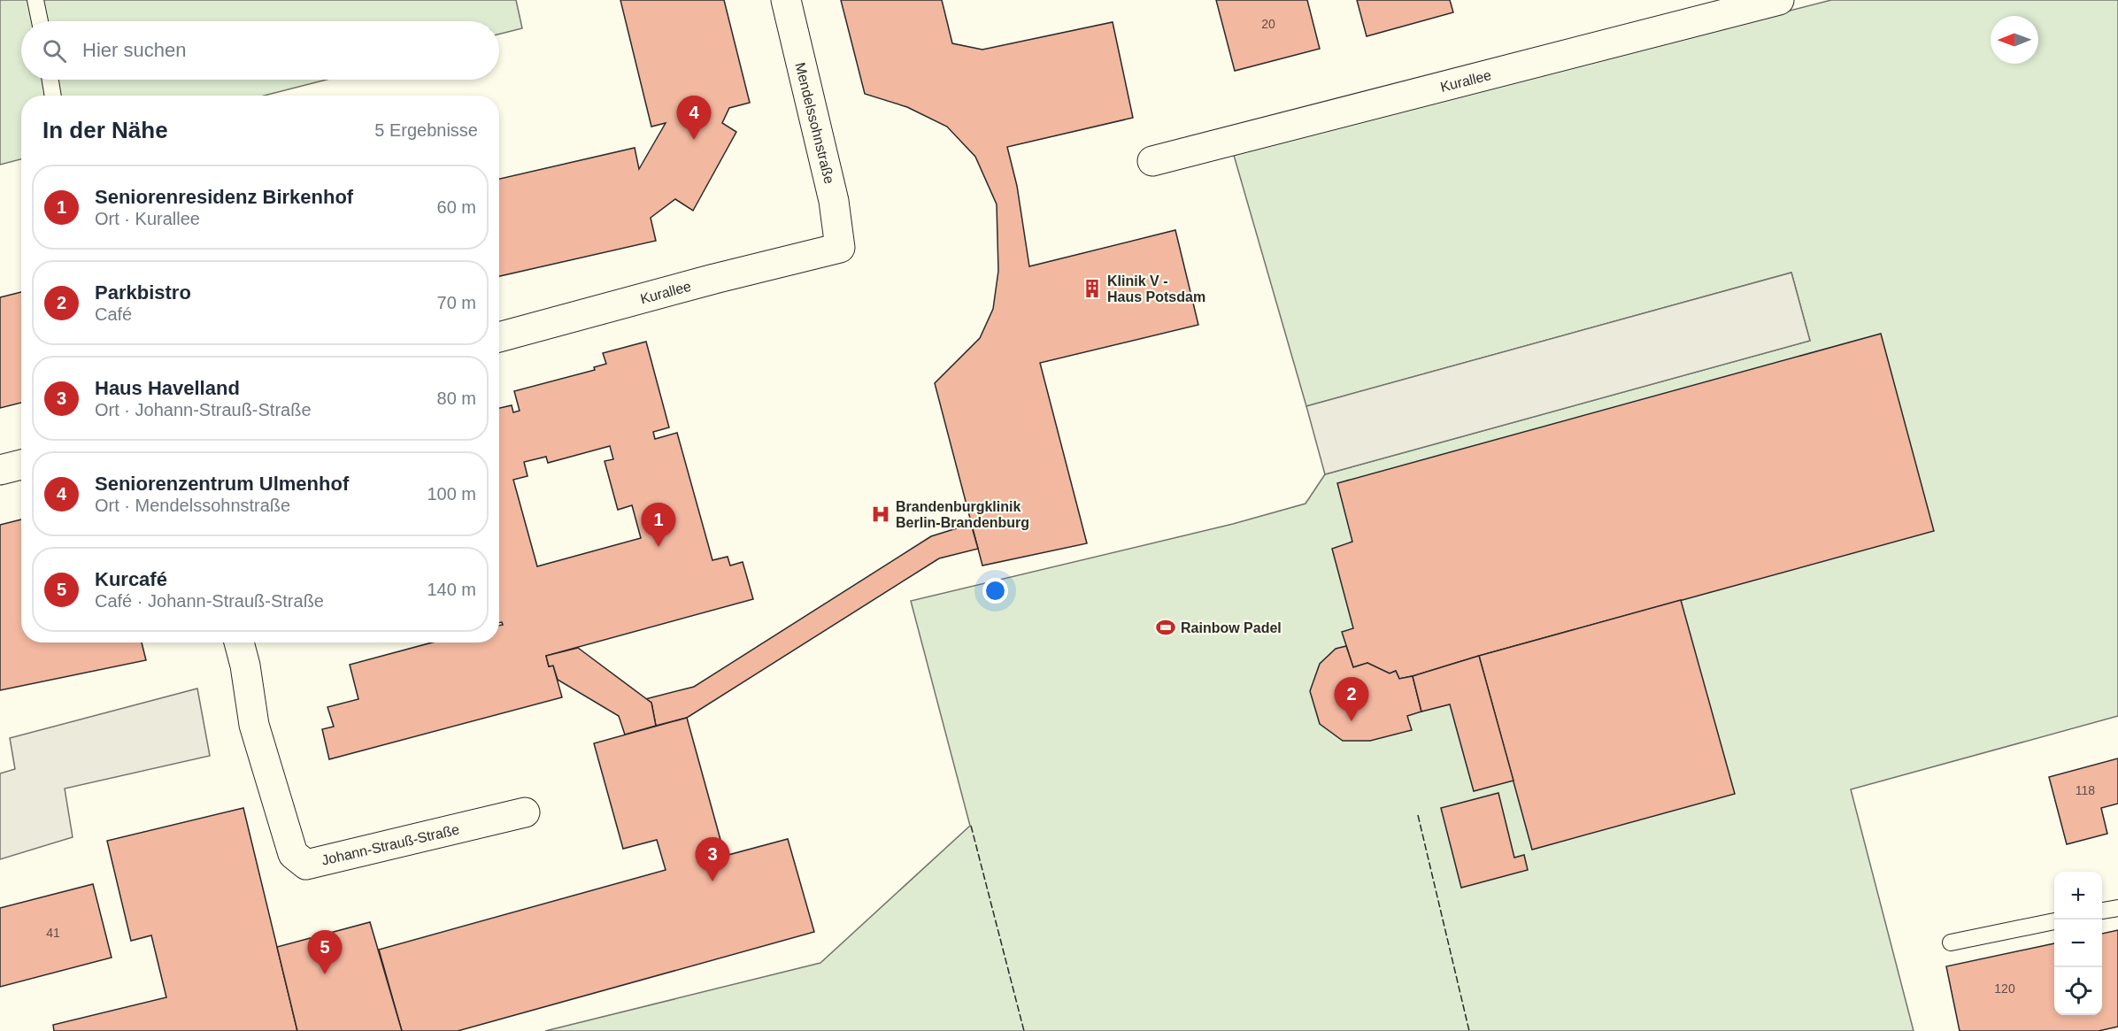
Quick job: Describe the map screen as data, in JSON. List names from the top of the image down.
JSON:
{
  "streets": {
    "street": ["Kurallee", "Mendelssohnstraße", "Johann-Strauß-Straße"]
  },
  "crossings": [
    ["Kurallee", "Mendelssohnstraße"]
  ],
  "places": {
    "building": ["Klinik V - Haus Potsdam"],
    "hospital": ["Brandenburgklinik Berlin-Brandenburg"],
    "sports": ["Rainbow Padel"]
  },
  "house_numbers": [
    "20",
    "118",
    "41",
    "120"
  ],
  "north": "left",
  "page": {
    "search": "Hier suchen",
    "pins": [
      "4",
      "1",
      "2",
      "3",
      "5"
    ],
    "heading": ["In der Nähe", "5 Ergebnisse"],
    "list": [
      {
        "mark": "1",
        "name": "Seniorenresidenz Birkenhof",
        "note": "Ort · Kurallee",
        "value": "60 m"
      },
      {
        "mark": "2",
        "name": "Parkbistro",
        "note": "Café",
        "value": "70 m"
      },
      {
        "mark": "3",
        "name": "Haus Havelland",
        "note": "Ort · Johann-Strauß-Straße",
        "value": "80 m"
      },
      {
        "mark": "4",
        "name": "Seniorenzentrum Ulmenhof",
        "note": "Ort · Mendelssohnstraße",
        "value": "100 m"
      },
      {
        "mark": "5",
        "name": "Kurcafé",
        "note": "Café · Johann-Strauß-Straße",
        "value": "140 m"
      }
    ],
    "map_buttons": ["+", "−"]
  }
}
